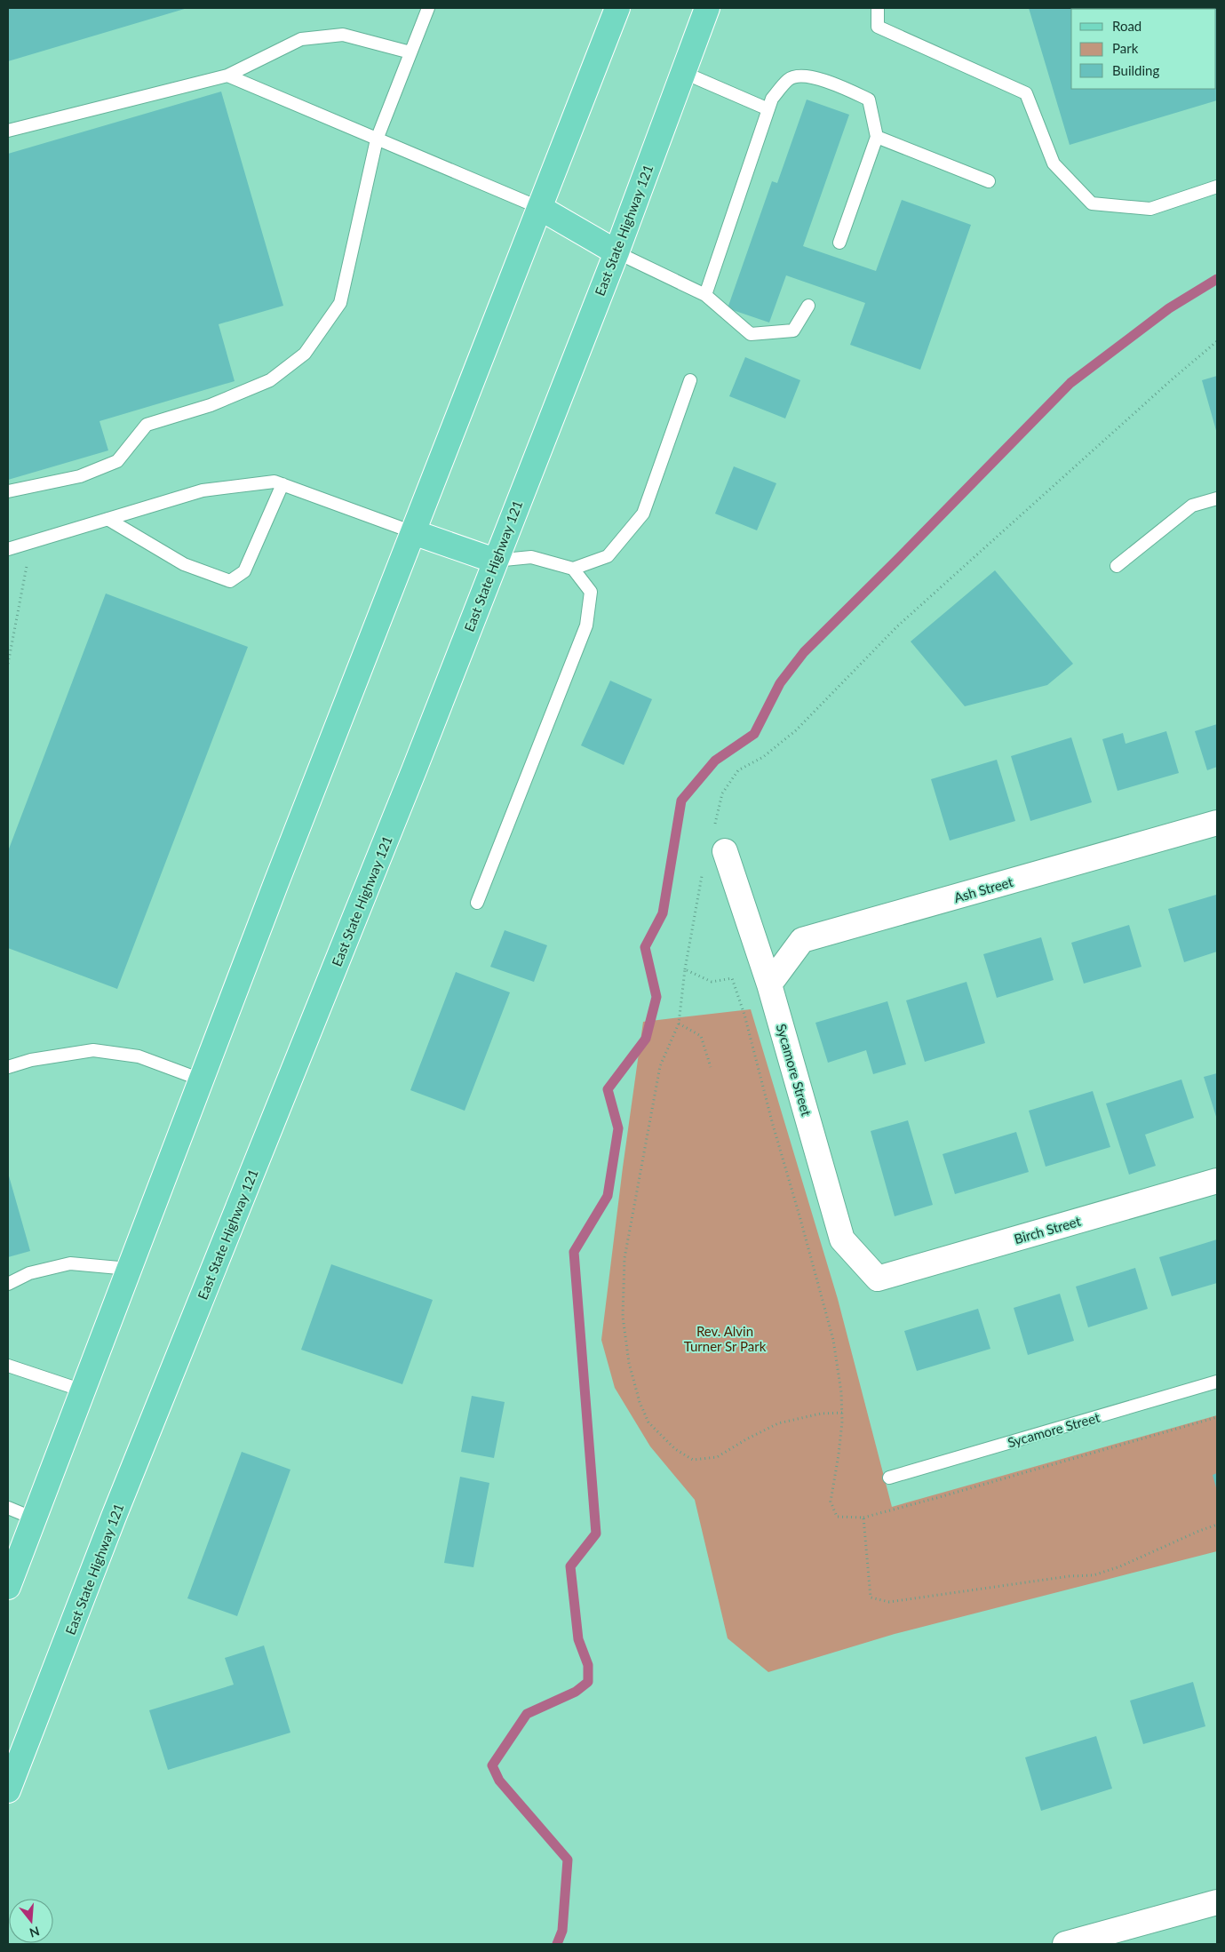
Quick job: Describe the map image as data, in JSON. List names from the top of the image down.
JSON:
{
  "streets": {
    "main road": ["East State Highway 121"],
    "street": ["Ash Street", "Sycamore Street", "Birch Street"]
  },
  "crossings": [
    ["Ash Street", "Sycamore Street"],
    ["Sycamore Street", "Birch Street"]
  ],
  "parks": ["Rev. Alvin Turner Sr Park"],
  "legend": ["Road", "Park", "Building"],
  "north": "bottom"
}
